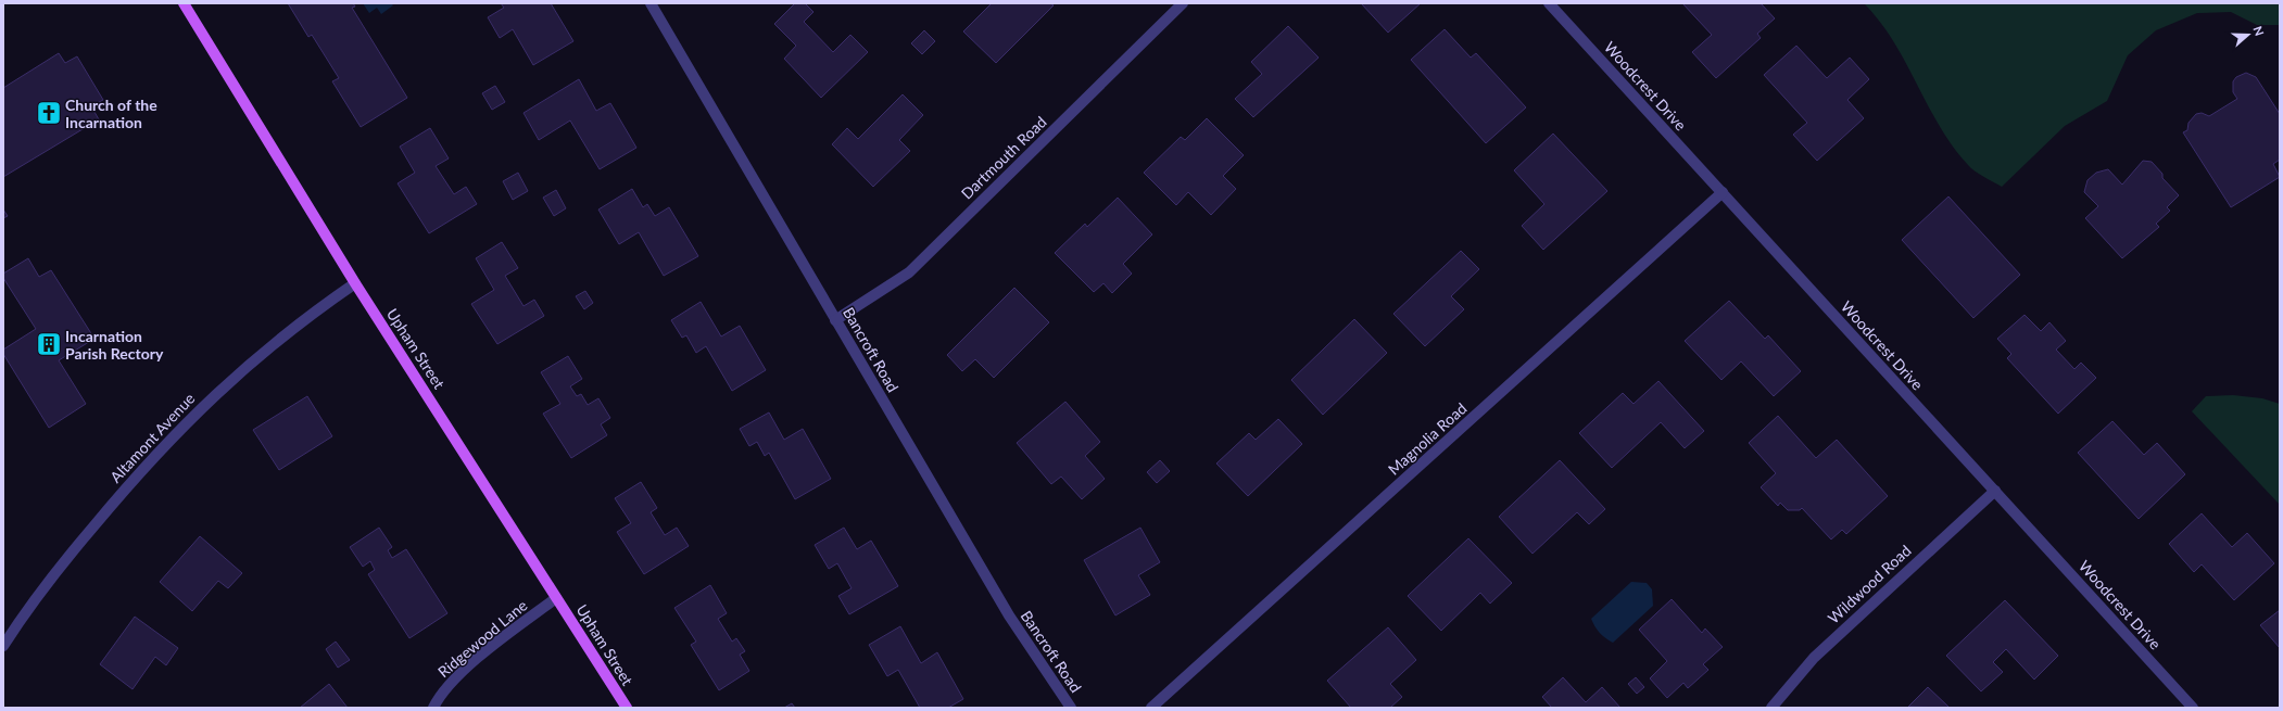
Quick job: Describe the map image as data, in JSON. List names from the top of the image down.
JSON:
{
  "streets": {
    "main road": ["Upham Street"],
    "street": [
      "Woodcrest Drive",
      "Dartmouth Road",
      "Bancroft Road",
      "Altamont Avenue",
      "Magnolia Road",
      "Wildwood Road",
      "Ridgewood Lane"
    ]
  },
  "crossings": [
    ["Woodcrest Drive", "Magnolia Road"],
    ["Woodcrest Drive", "Wildwood Road"],
    ["Dartmouth Road", "Bancroft Road"],
    ["Upham Street", "Altamont Avenue"],
    ["Upham Street", "Ridgewood Lane"]
  ],
  "places": {
    "church": ["Church of the Incarnation"],
    "building": ["Incarnation Parish Rectory"]
  },
  "north": "right"
}
